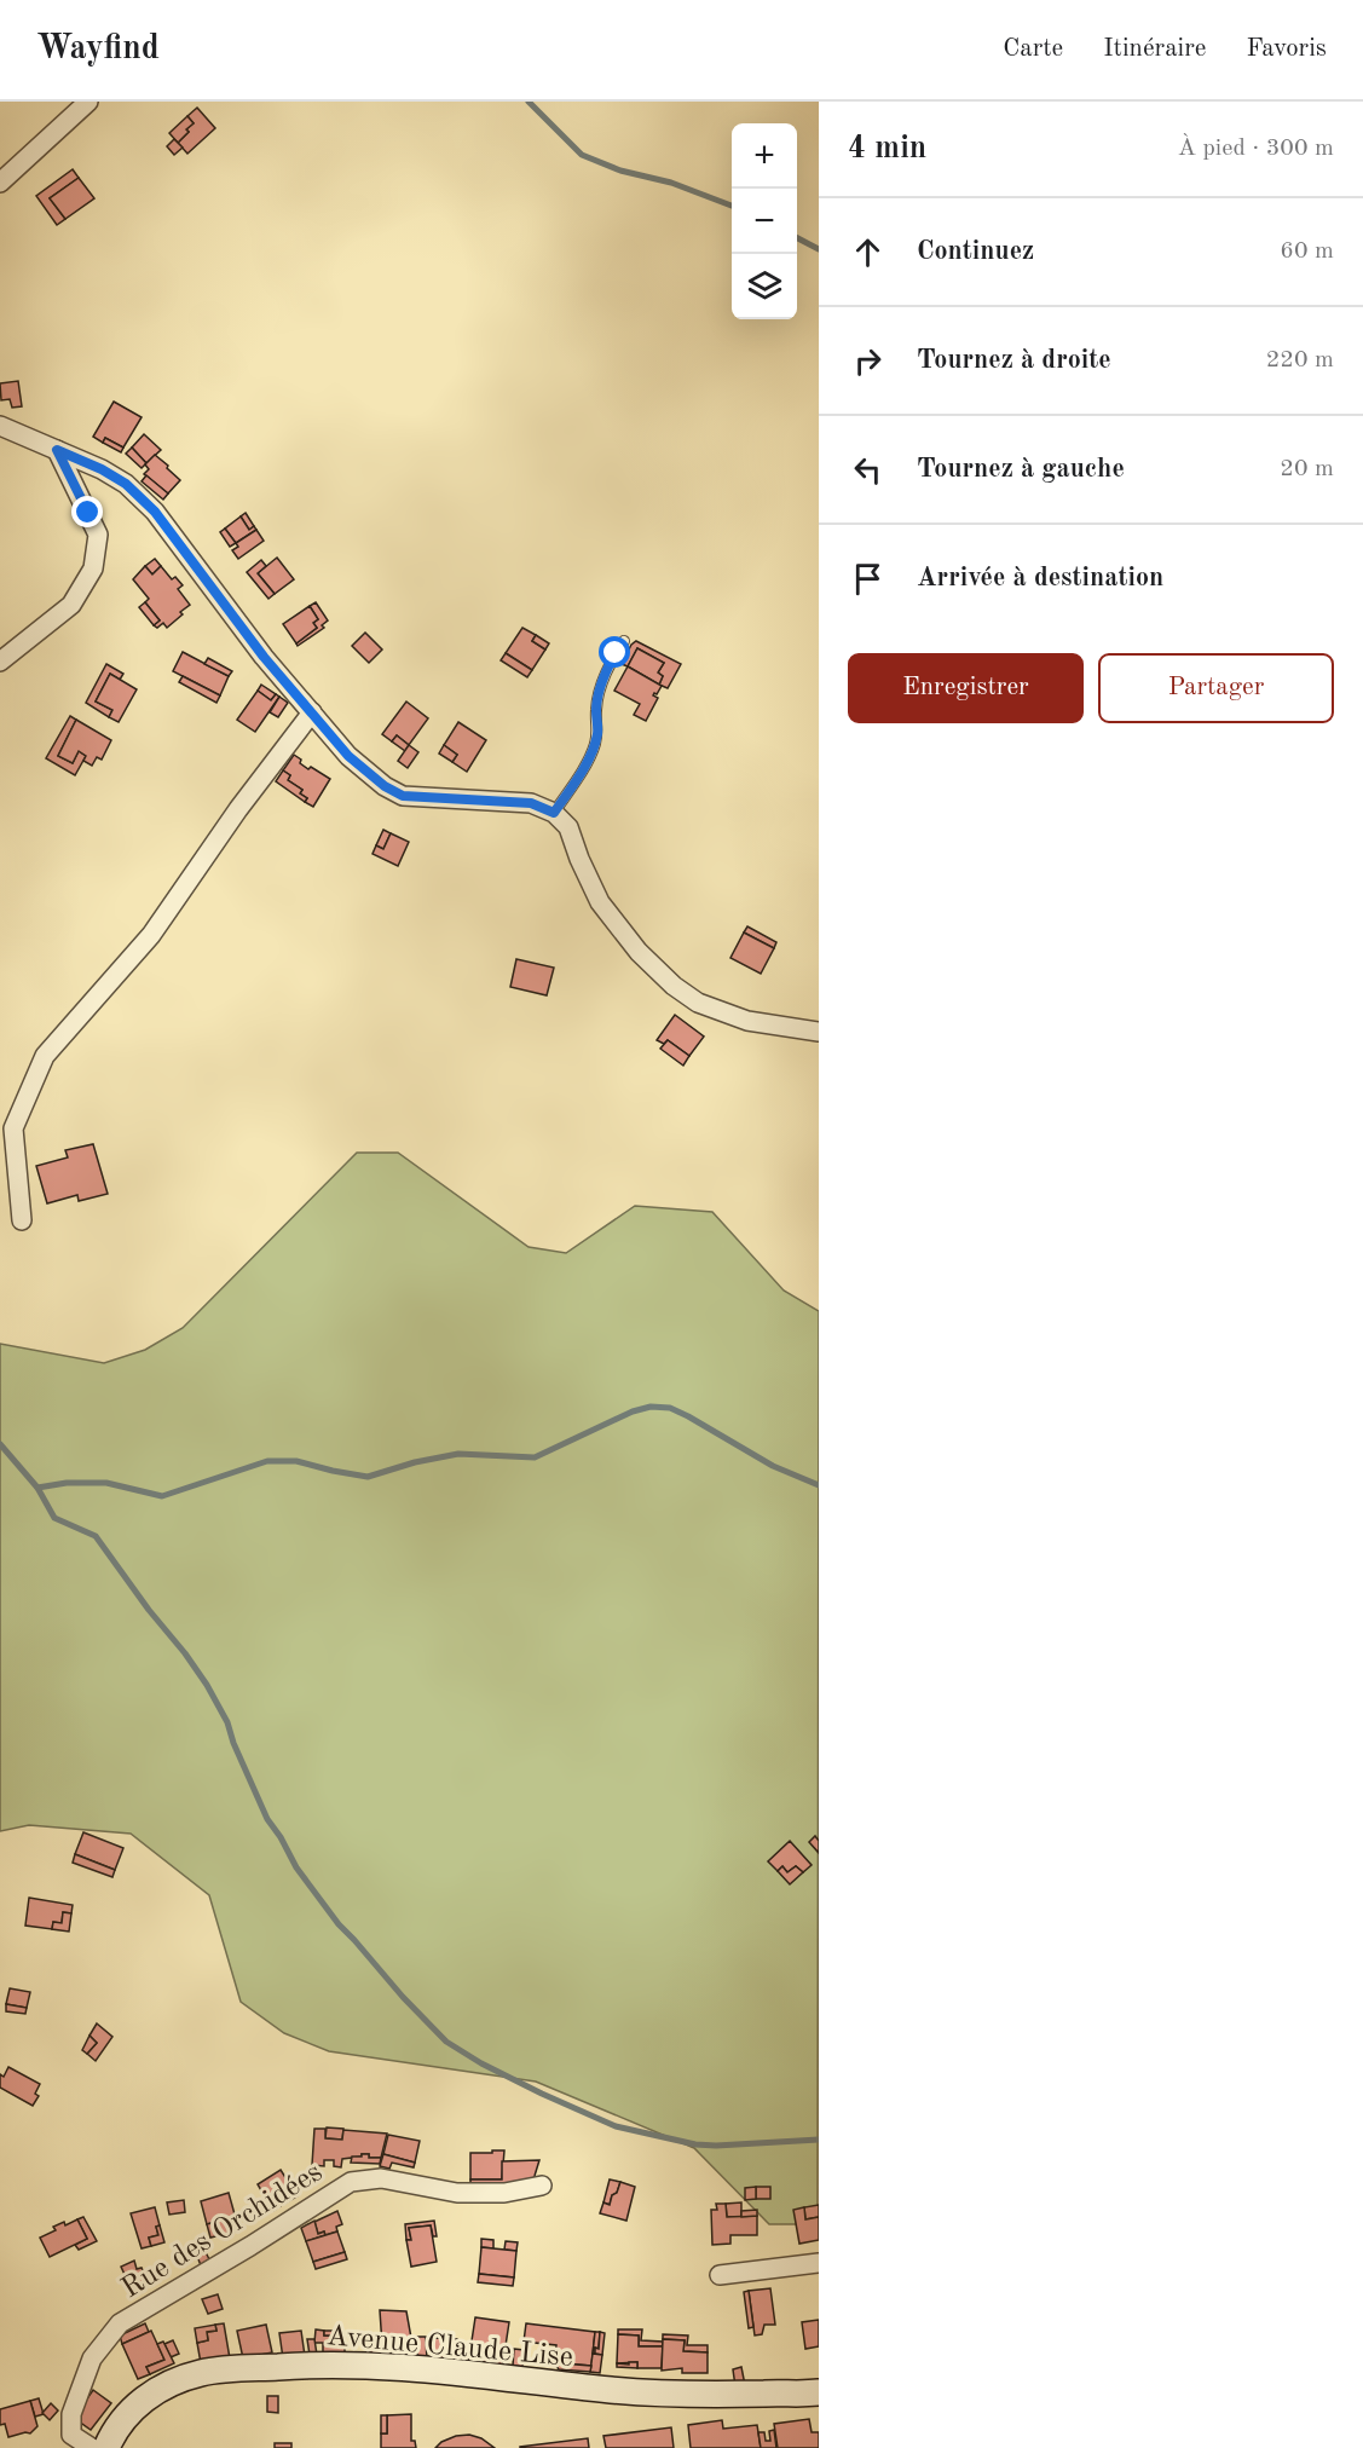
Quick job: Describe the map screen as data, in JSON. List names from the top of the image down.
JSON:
{
  "streets": {
    "street": ["Rue des Orchidées", "Avenue Claude Lise"]
  },
  "page": {
    "header": "Wayfind",
    "nav": ["Carte", "Itinéraire", "Favoris"],
    "heading": ["4 min", "À pied · 300 m"],
    "map_buttons": ["+", "−"],
    "list": [
      ["Continuez", "60 m"],
      ["Tournez à droite", "220 m"],
      ["Tournez à gauche", "20 m"],
      "Arrivée à destination"
    ],
    "buttons": ["Enregistrer", "Partager"]
  }
}
